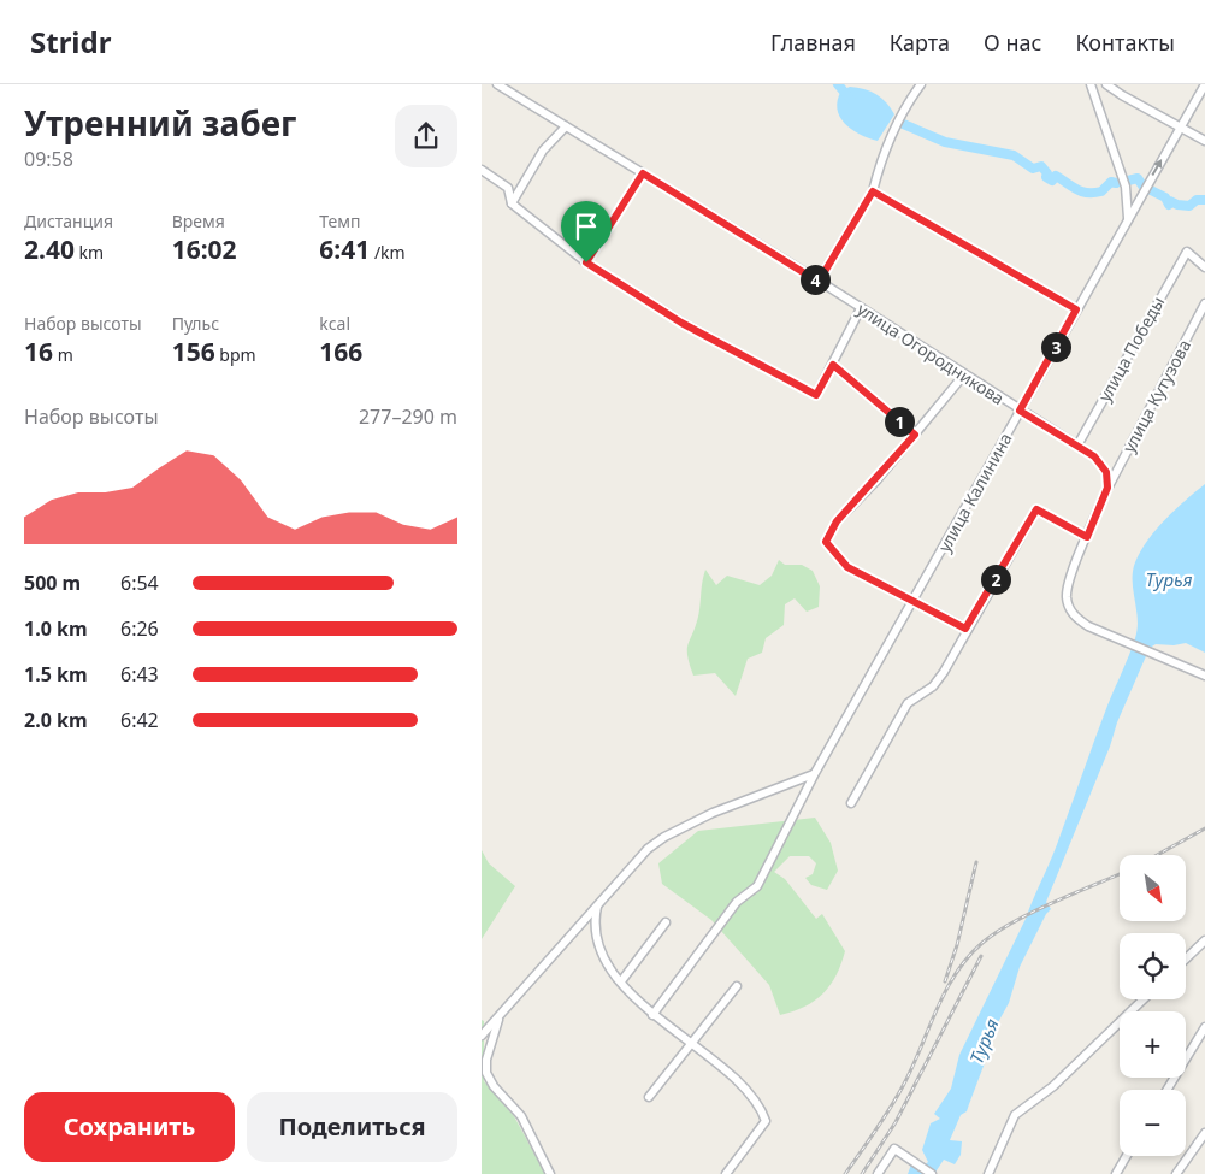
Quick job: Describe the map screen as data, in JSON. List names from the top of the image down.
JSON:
{
  "streets": {
    "street": [
      "улица Победы",
      "улица Огородникова",
      "улица Кутузова",
      "улица Калинина"
    ]
  },
  "crossings": [
    ["улица Победы", "улица Огородникова"],
    ["улица Огородникова", "улица Кутузова"],
    ["улица Огородникова", "улица Калинина"]
  ],
  "water": ["Турья"],
  "north": "bottom right",
  "page": {
    "header": "Stridr",
    "nav": [
      "Главная",
      "Карта",
      "О нас",
      "Контакты"
    ],
    "heading": ["Утренний забег", "09:58"],
    "stats": [
      ["Дистанция", "2.40 km"],
      ["Время", "16:02"],
      ["Темп", "6:41 /km"],
      ["Набор высоты", "16 m"],
      ["Пульс", "156 bpm"],
      ["kcal", "166"]
    ],
    "pins": [
      "4",
      "3",
      "1",
      "2"
    ],
    "chart": ["Набор высоты", "277–290 m"],
    "list": [
      {
        "name": "500 m",
        "note": "6:54"
      },
      {
        "name": "1.0 km",
        "note": "6:26"
      },
      {
        "name": "1.5 km",
        "note": "6:43"
      },
      {
        "name": "2.0 km",
        "note": "6:42"
      }
    ],
    "map_buttons": ["+", "−"],
    "buttons": ["Сохранить", "Поделиться"]
  }
}
